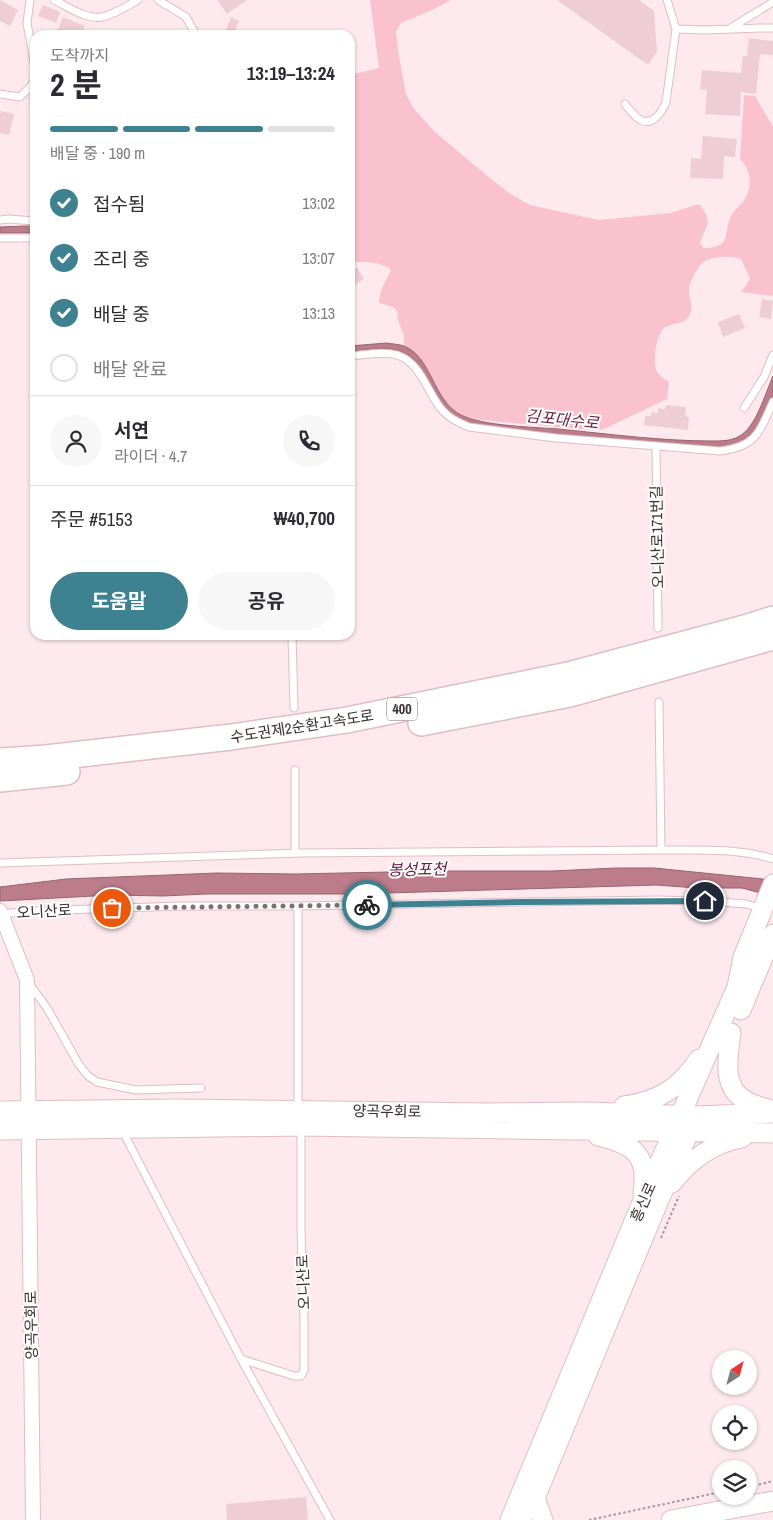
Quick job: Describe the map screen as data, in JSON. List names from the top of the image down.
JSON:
{
  "streets": {
    "highway": ["400", "수도권제2순환고속도로"],
    "main road": ["양곡우회로", "흥신로"],
    "lane": ["오니산로171번길", "오니산로"]
  },
  "crossings": [
    ["오니산로", "양곡우회로"],
    ["오니산로", "흥신로"],
    ["양곡우회로", "흥신로"]
  ],
  "water": ["김포대수로", "봉성포천"],
  "north": "top right",
  "page": {
    "heading": ["2 분", "도착까지", "13:19–13:24"],
    "panel": [
      "서연",
      "라이더 · 4.7",
      "주문 #5153",
      "₩40,700"
    ],
    "bar": "배달 중 · 190 m",
    "list": [
      ["접수됨", "13:02"],
      ["조리 중", "13:07"],
      ["배달 중", "13:13"],
      "배달 완료"
    ],
    "buttons": ["도움말", "공유"]
  }
}
